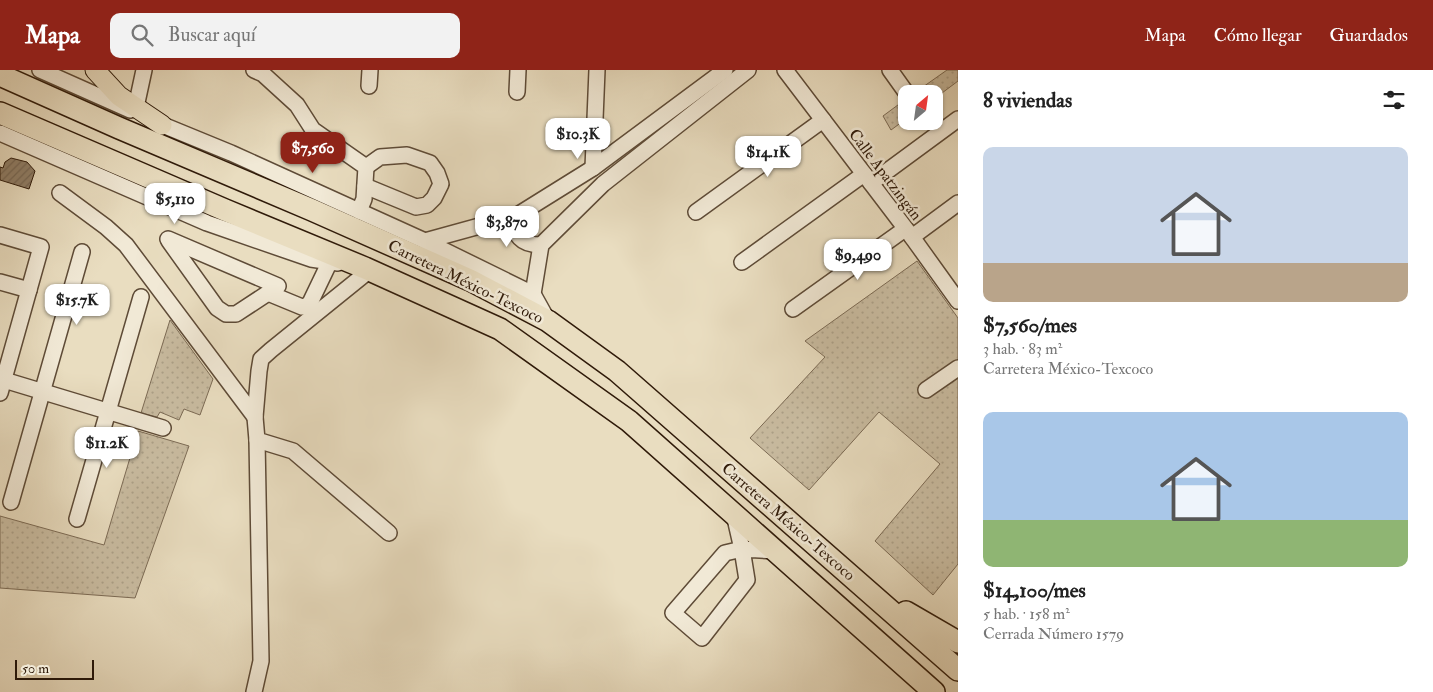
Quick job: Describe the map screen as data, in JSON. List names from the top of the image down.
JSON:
{
  "streets": {
    "highway": ["Carretera México-Texcoco"],
    "street": ["Calle Apatzingán"]
  },
  "scale_bar": "50 m",
  "north": "top right",
  "page": {
    "header": "Mapa",
    "search": "Buscar aquí",
    "nav": ["Mapa", "Cómo llegar", "Guardados"],
    "heading": "8 viviendas",
    "price": [
      "$10.3K",
      "$7,560",
      "$14.1K",
      "$5,110",
      "$3,870",
      "$9,490",
      "$15.7K",
      "$11.2K"
    ],
    "list": [
      {
        "name": "$7,560/mes",
        "note": "3 hab. · 83 m² · Carretera México-Texcoco"
      },
      {
        "name": "$14,100/mes",
        "note": "5 hab. · 158 m² · Cerrada Número 1579"
      }
    ],
    "scale": "50 m"
  }
}
